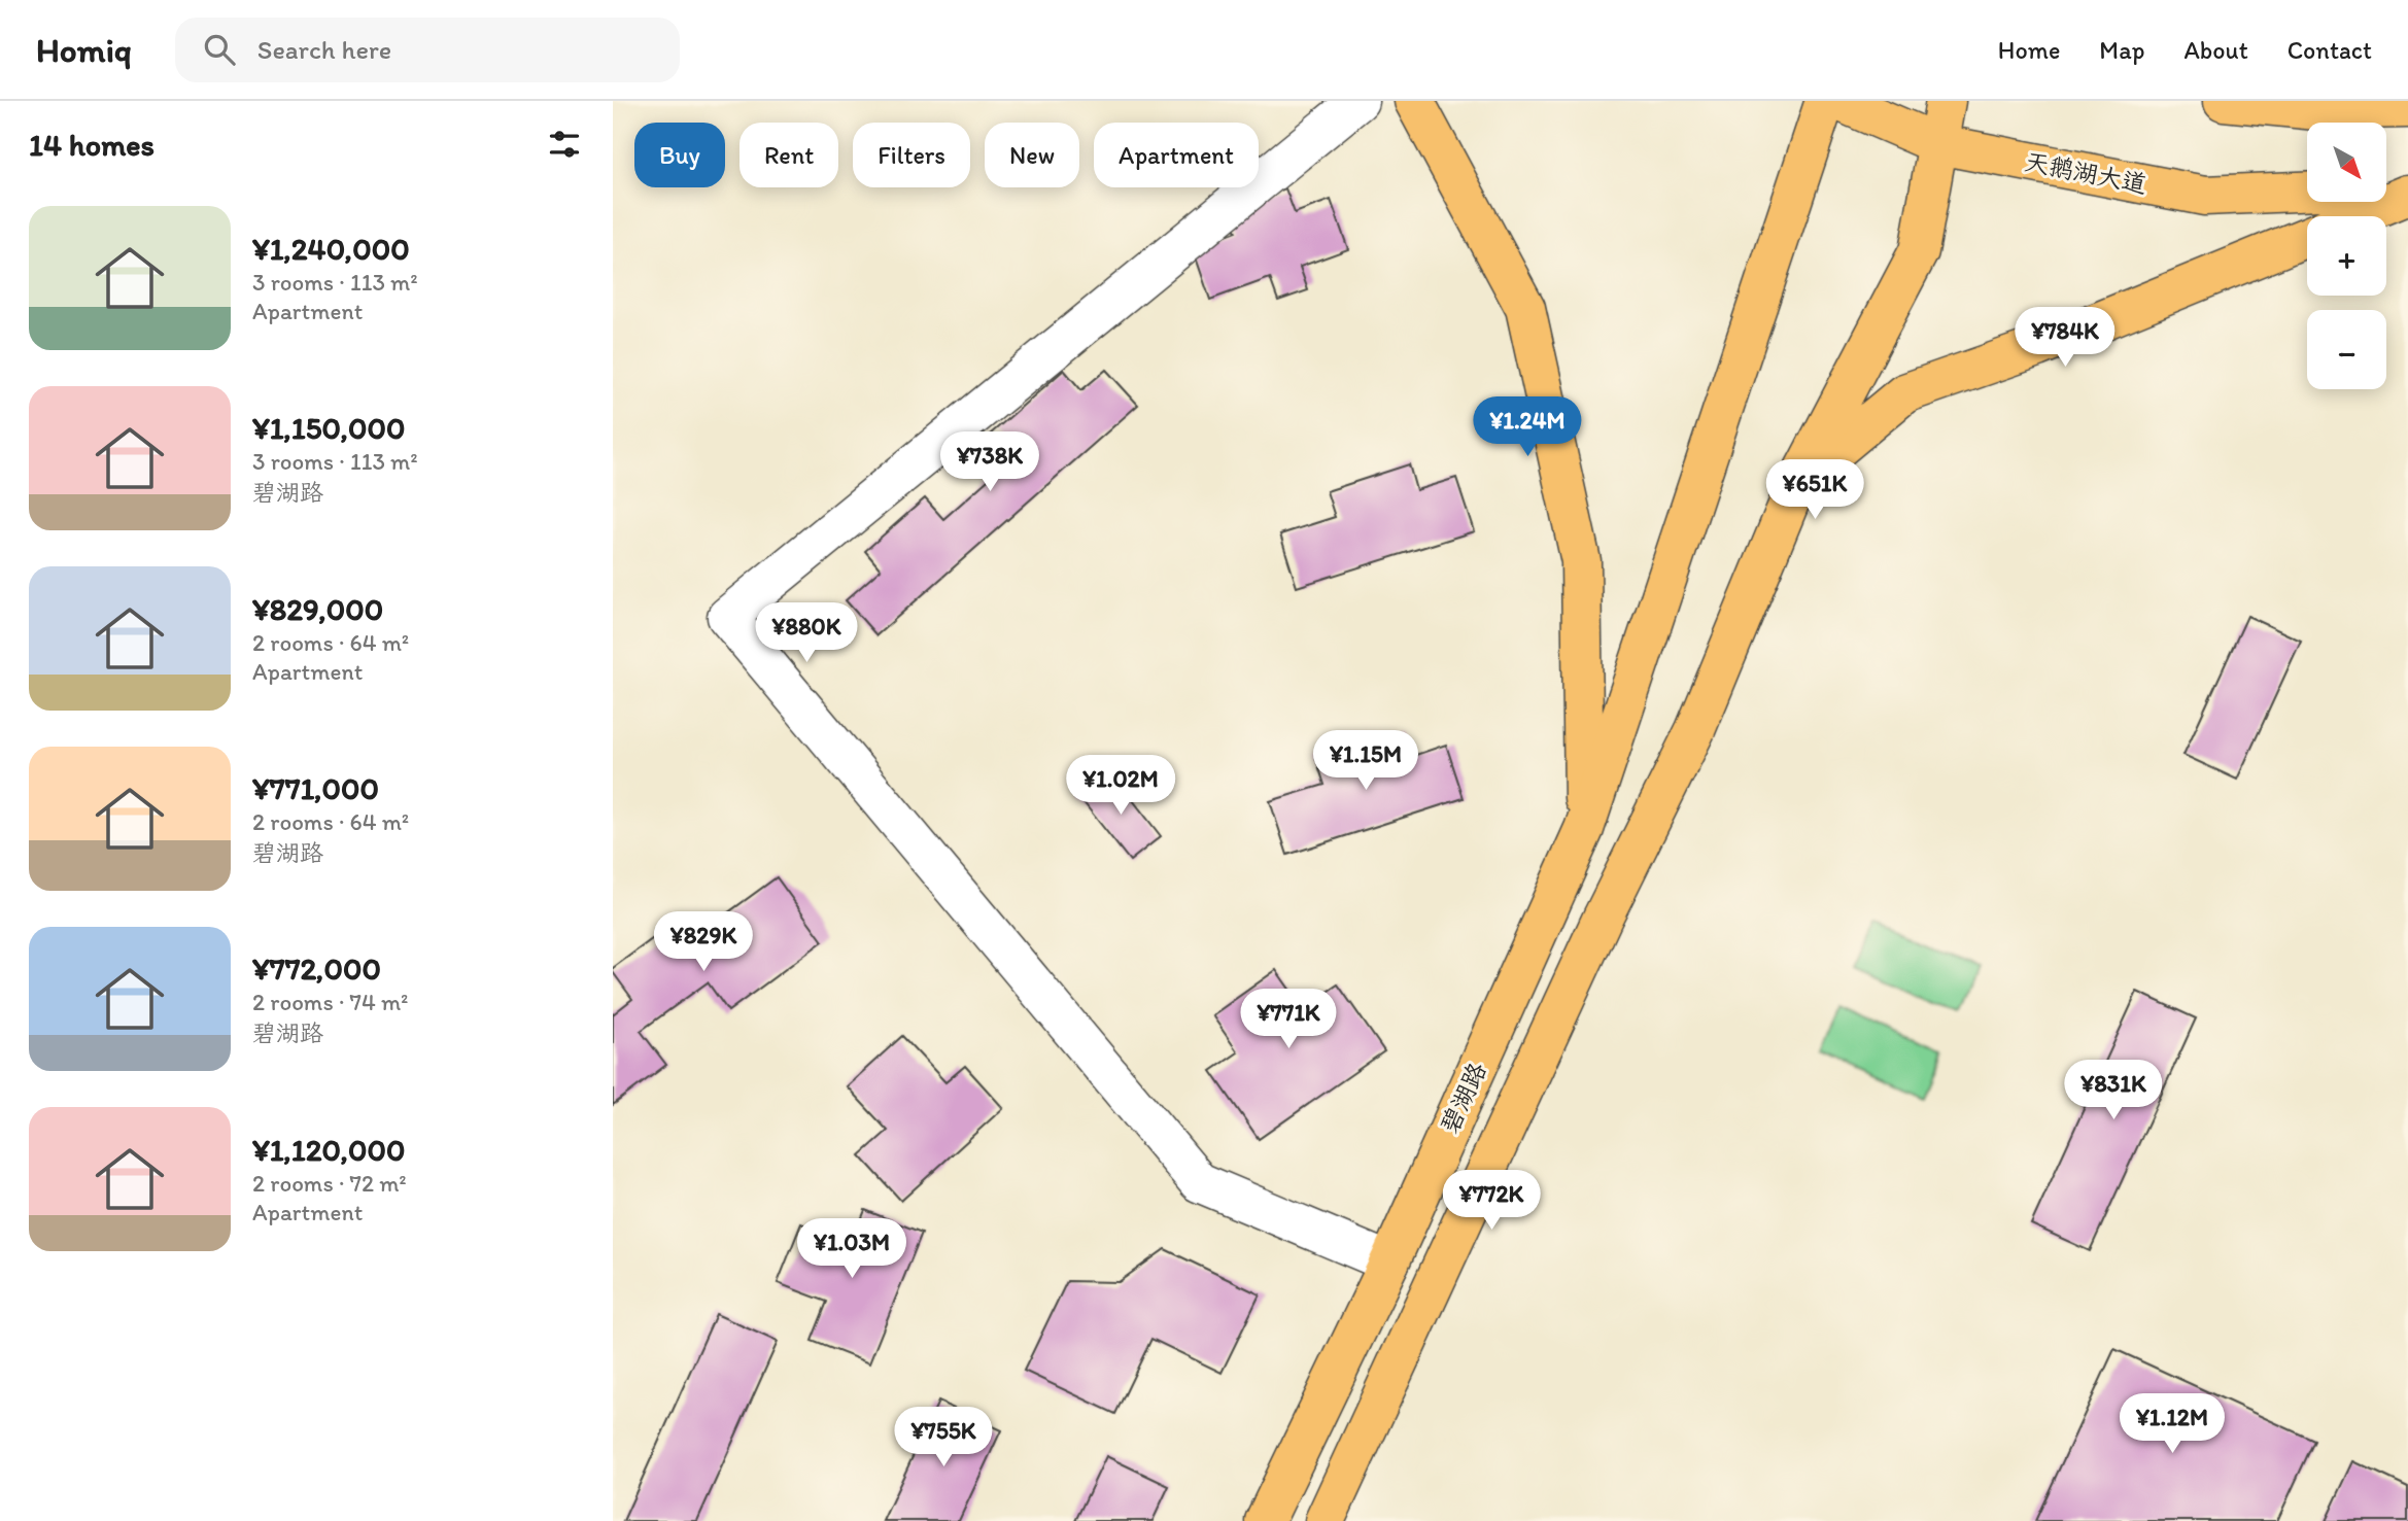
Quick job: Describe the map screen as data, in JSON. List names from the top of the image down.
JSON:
{
  "streets": {
    "main road": ["天鹅湖大道", "碧湖路"]
  },
  "crossings": [
    ["天鹅湖大道", "碧湖路"]
  ],
  "north": "bottom right",
  "page": {
    "header": "Homiq",
    "search": "Search here",
    "nav": [
      "Home",
      "Map",
      "About",
      "Contact"
    ],
    "heading": "14 homes",
    "map_buttons": ["+", "−"],
    "chip": [
      "Buy",
      "Rent",
      "Filters",
      "New",
      "Apartment"
    ],
    "list": [
      {
        "name": "¥1,240,000",
        "note": "3 rooms · 113 m² · Apartment"
      },
      {
        "name": "¥1,150,000",
        "note": "3 rooms · 113 m² · 碧湖路"
      },
      {
        "name": "¥829,000",
        "note": "2 rooms · 64 m² · Apartment"
      },
      {
        "name": "¥771,000",
        "note": "2 rooms · 64 m² · 碧湖路"
      },
      {
        "name": "¥772,000",
        "note": "2 rooms · 74 m² · 碧湖路"
      },
      {
        "name": "¥1,120,000",
        "note": "2 rooms · 72 m² · Apartment"
      }
    ],
    "price": [
      "¥784K",
      "¥1.24M",
      "¥738K",
      "¥651K",
      "¥880K",
      "¥1.15M",
      "¥1.02M",
      "¥829K",
      "¥771K",
      "¥831K",
      "¥772K",
      "¥1.03M",
      "¥1.12M",
      "¥755K"
    ]
  }
}
